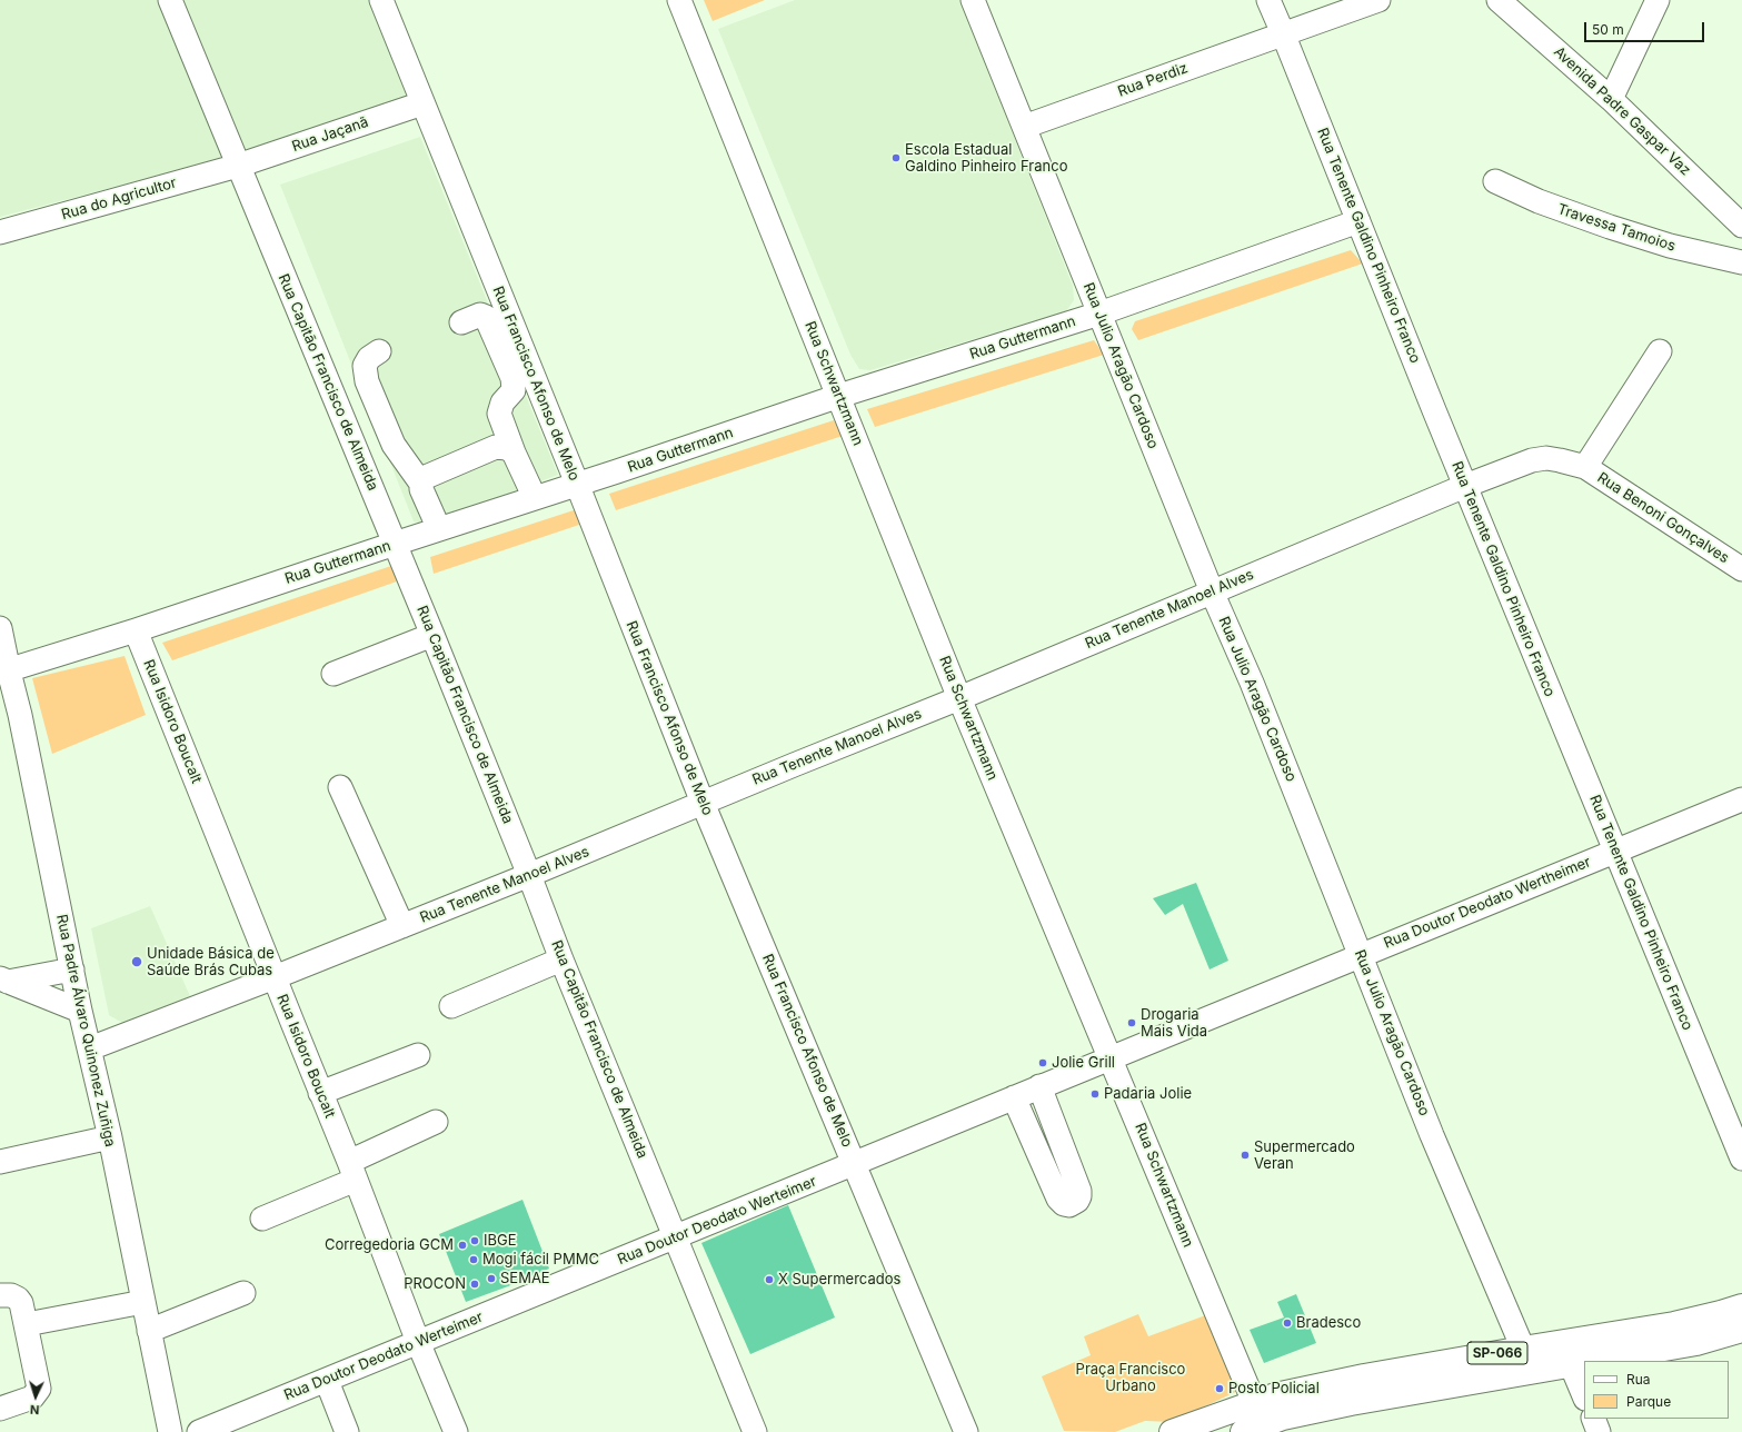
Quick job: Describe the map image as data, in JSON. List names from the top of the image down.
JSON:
{
  "streets": {
    "highway": ["SP-066"],
    "street": [
      "Rua Perdiz",
      "Avenida Padre Gaspar Vaz",
      "Rua Jaçanã",
      "Rua do Agricultor",
      "Travessa Tamoios",
      "Rua Tenente Galdino Pinheiro Franco",
      "Rua Guttermann",
      "Rua Julio Aragão Cardoso",
      "Rua Capitão Francisco de Almeida",
      "Rua Francisco Afonso de Melo",
      "Rua Schwartzmann",
      "Rua Benoni Gonçalves",
      "Rua Tenente Manoel Alves",
      "Rua Isidoro Boucalt",
      "Rua Doutor Deodato Wertheimer",
      "Rua Padre Álvaro Quinonez Zuñiga",
      "Rua Doutor Deodato Werteimer"
    ]
  },
  "crossings": [
    ["Rua Perdiz", "Rua Tenente Galdino Pinheiro Franco"],
    ["Rua Perdiz", "Rua Julio Aragão Cardoso"],
    ["Rua Jaçanã", "Rua do Agricultor"],
    ["Rua Jaçanã", "Rua Capitão Francisco de Almeida"],
    ["Rua Jaçanã", "Rua Francisco Afonso de Melo"],
    ["Rua do Agricultor", "Rua Capitão Francisco de Almeida"],
    ["Rua Tenente Galdino Pinheiro Franco", "Rua Guttermann"],
    ["Rua Tenente Galdino Pinheiro Franco", "Rua Tenente Manoel Alves"],
    ["Rua Tenente Galdino Pinheiro Franco", "Rua Doutor Deodato Wertheimer"],
    ["Rua Guttermann", "Rua Julio Aragão Cardoso"],
    ["Rua Guttermann", "Rua Capitão Francisco de Almeida"],
    ["Rua Guttermann", "Rua Francisco Afonso de Melo"],
    ["Rua Guttermann", "Rua Schwartzmann"],
    ["Rua Guttermann", "Rua Isidoro Boucalt"],
    ["Rua Guttermann", "Rua Padre Álvaro Quinonez Zuñiga"],
    ["Rua Julio Aragão Cardoso", "Rua Tenente Manoel Alves"],
    ["Rua Julio Aragão Cardoso", "Rua Doutor Deodato Wertheimer"],
    ["Rua Julio Aragão Cardoso", "SP-066"],
    ["Rua Capitão Francisco de Almeida", "Rua Tenente Manoel Alves"],
    ["Rua Capitão Francisco de Almeida", "Rua Doutor Deodato Werteimer"],
    ["Rua Francisco Afonso de Melo", "Rua Tenente Manoel Alves"],
    ["Rua Francisco Afonso de Melo", "Rua Doutor Deodato Werteimer"],
    ["Rua Schwartzmann", "Rua Tenente Manoel Alves"],
    ["Rua Schwartzmann", "Rua Doutor Deodato Wertheimer"],
    ["Rua Schwartzmann", "Rua Doutor Deodato Werteimer"],
    ["Rua Schwartzmann", "SP-066"],
    ["Rua Benoni Gonçalves", "Rua Tenente Manoel Alves"],
    ["Rua Tenente Manoel Alves", "Rua Isidoro Boucalt"],
    ["Rua Tenente Manoel Alves", "Rua Padre Álvaro Quinonez Zuñiga"],
    ["Rua Isidoro Boucalt", "Rua Doutor Deodato Werteimer"],
    ["Rua Doutor Deodato Wertheimer", "Rua Doutor Deodato Werteimer"]
  ],
  "parks": ["Praça Francisco Urbano"],
  "places": [
    "Escola Estadual Galdino Pinheiro Franco",
    "Unidade Básica de Saúde Brás Cubas",
    "Drogaria Mais Vida",
    "Jolie Grill",
    "Padaria Jolie",
    "Supermercado Veran",
    "IBGE",
    "Corregedoria GCM",
    "Mogi fácil PMMC",
    "SEMAE",
    "X Supermercados",
    "PROCON",
    "Bradesco",
    "Posto Policial"
  ],
  "legend": ["Rua", "Parque"],
  "scale_bar": "50 m",
  "north": "bottom"
}
